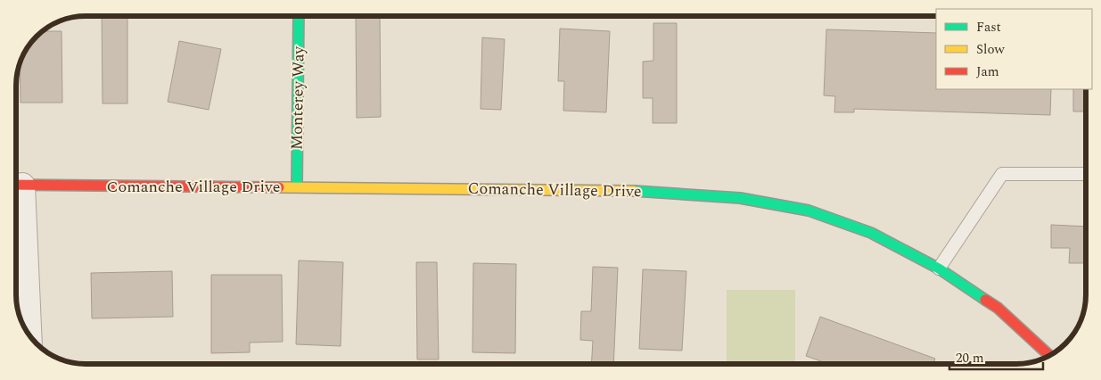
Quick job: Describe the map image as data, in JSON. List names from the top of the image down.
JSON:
{
  "streets": {
    "street": ["Monterey Way", "Comanche Village Drive"]
  },
  "crossings": [
    ["Monterey Way", "Comanche Village Drive"]
  ],
  "legend": ["Fast", "Slow", "Jam"],
  "scale_bar": "20 m"
}
